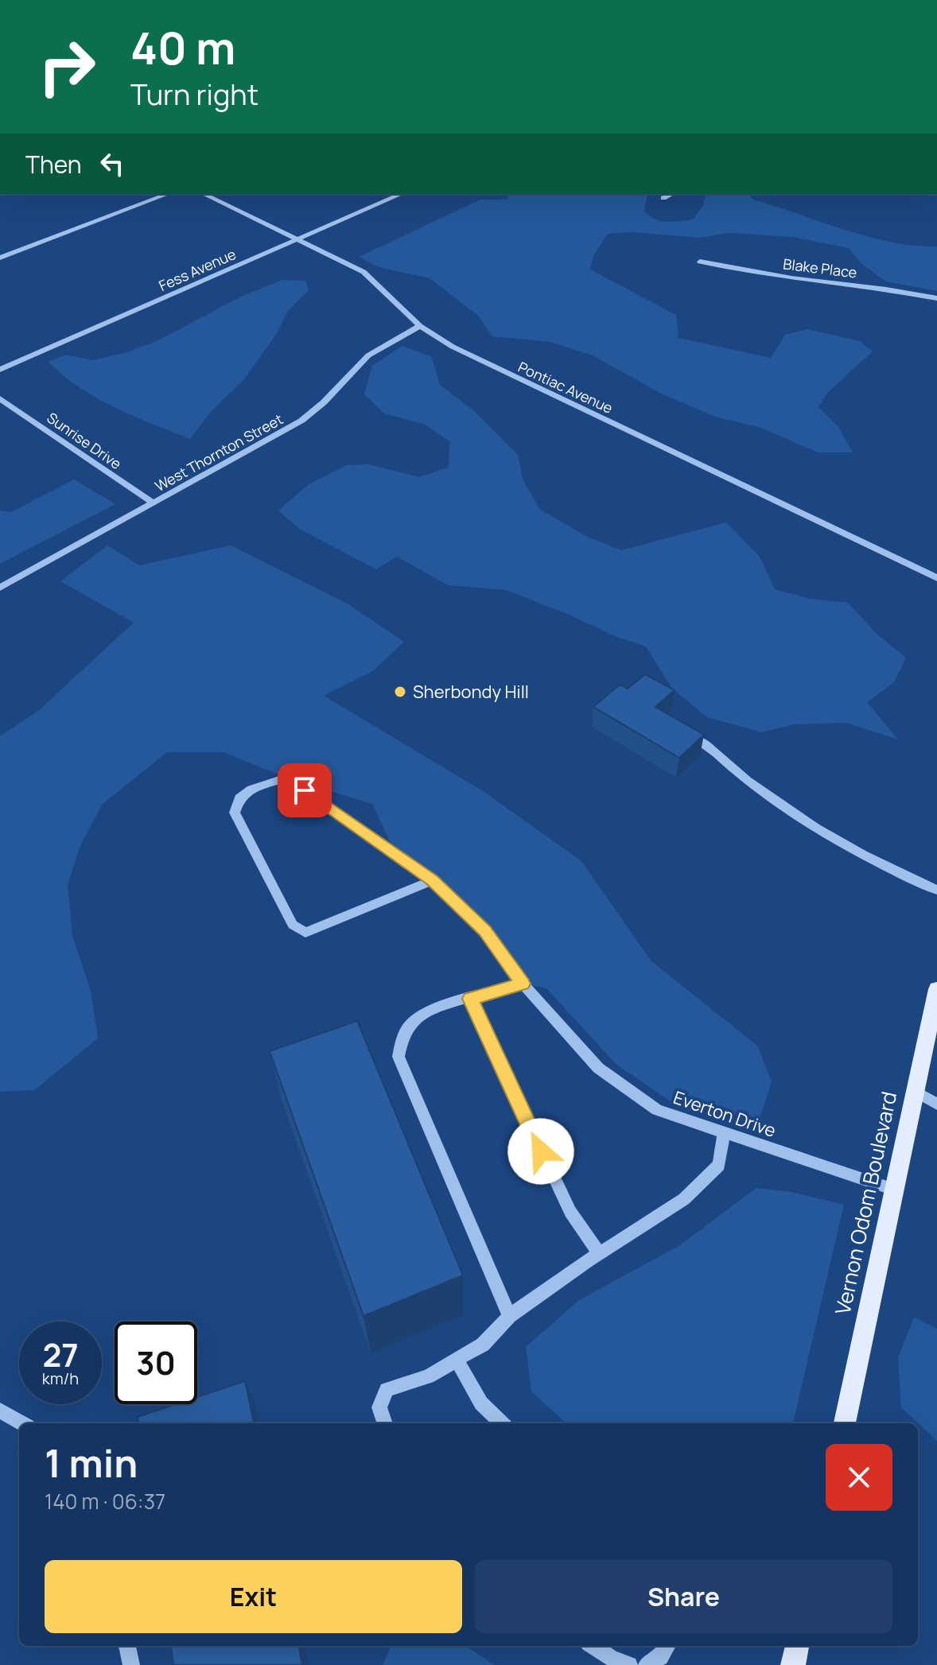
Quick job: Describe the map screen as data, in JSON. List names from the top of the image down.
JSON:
{
  "streets": {
    "main road": ["Vernon Odom Boulevard"],
    "street": [
      "Blake Place",
      "Fess Avenue",
      "Pontiac Avenue",
      "Sunrise Drive",
      "West Thornton Street",
      "Everton Drive"
    ]
  },
  "crossings": [
    ["Fess Avenue", "Pontiac Avenue"],
    ["Pontiac Avenue", "West Thornton Street"],
    ["Sunrise Drive", "West Thornton Street"],
    ["Everton Drive", "Vernon Odom Boulevard"]
  ],
  "places": ["Sherbondy Hill"],
  "page": {
    "turn": ["40 m", "Turn right"],
    "then": "Then",
    "speed": "27 km/h",
    "limit": "30",
    "heading": ["1 min", "140 m · 06:37"],
    "buttons": ["Exit", "Share"]
  }
}
